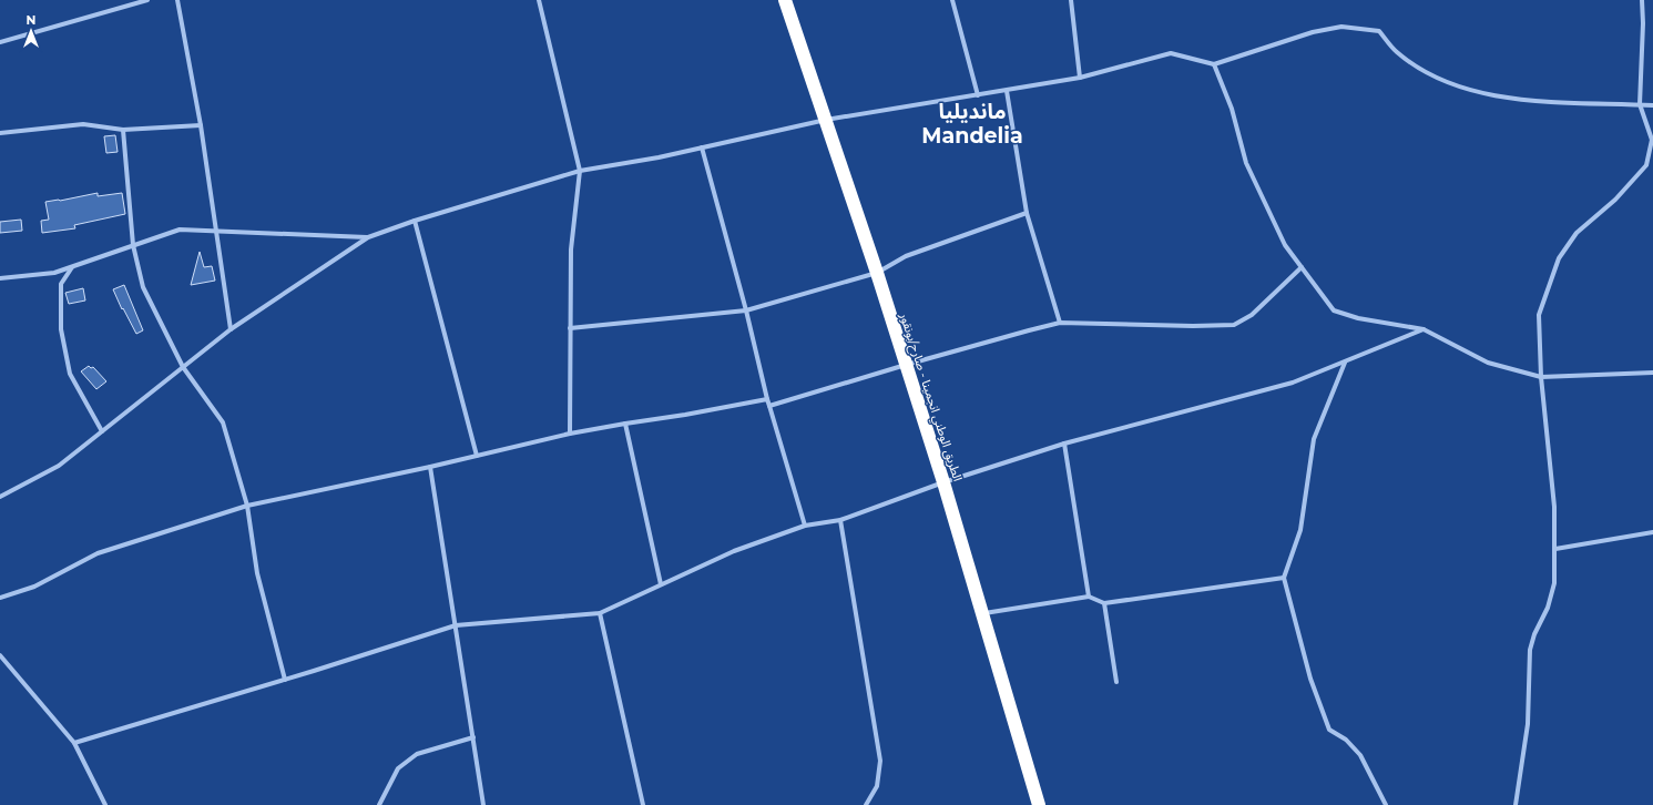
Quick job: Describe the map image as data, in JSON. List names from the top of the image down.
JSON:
{
  "streets": {
    "highway": ["الطريق الوطني انجمينا - صارح/بونقور"]
  },
  "districts": ["مانديليا Mandelia"],
  "north": "top"
}
